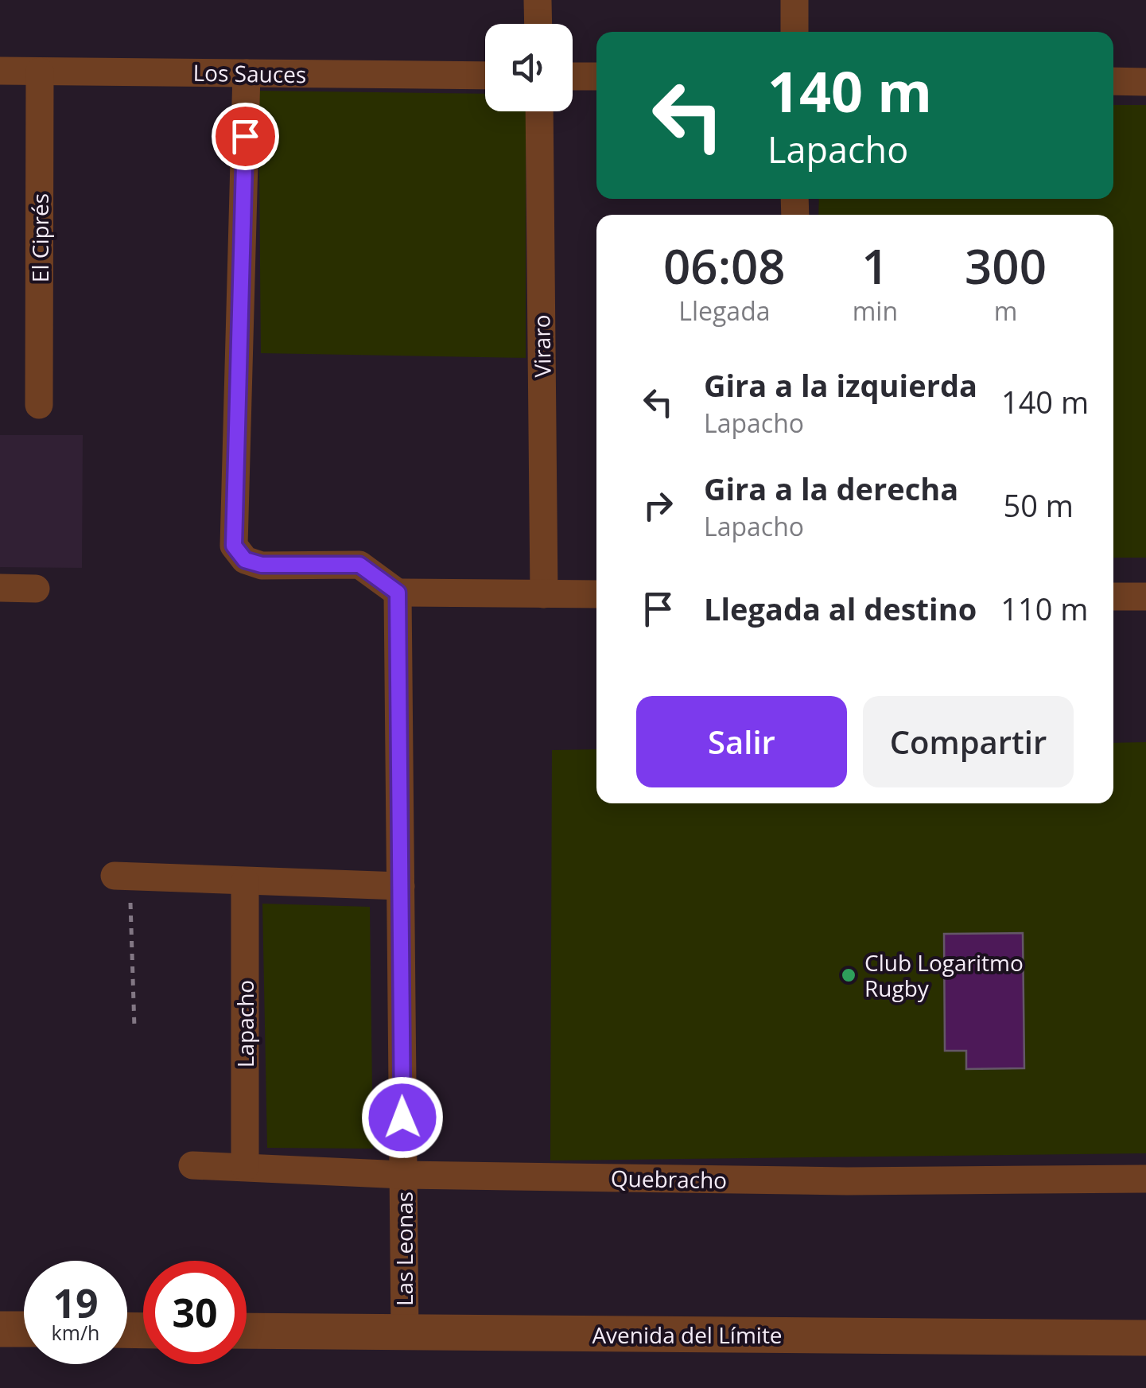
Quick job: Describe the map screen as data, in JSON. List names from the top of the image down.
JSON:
{
  "streets": {
    "street": [
      "Los Sauces",
      "El Ciprés",
      "Viraro",
      "Lapacho",
      "Quebracho",
      "Las Leonas",
      "Avenida del Límite"
    ]
  },
  "crossings": [
    ["Los Sauces", "El Ciprés"],
    ["Lapacho", "Quebracho"],
    ["Quebracho", "Las Leonas"],
    ["Las Leonas", "Avenida del Límite"]
  ],
  "places": ["Club Logaritmo Rugby"],
  "page": {
    "turn": ["140 m", "Lapacho"],
    "eta": [
      "06:08",
      "Llegada",
      "1",
      "min",
      "300",
      "m"
    ],
    "list": [
      {
        "name": "Gira a la izquierda",
        "note": "Lapacho",
        "value": "140 m"
      },
      {
        "name": "Gira a la derecha",
        "note": "Lapacho",
        "value": "50 m"
      },
      {
        "name": "Llegada al destino",
        "value": "110 m"
      }
    ],
    "buttons": ["Salir", "Compartir"],
    "speed": "19 km/h",
    "limit": "30"
  }
}
